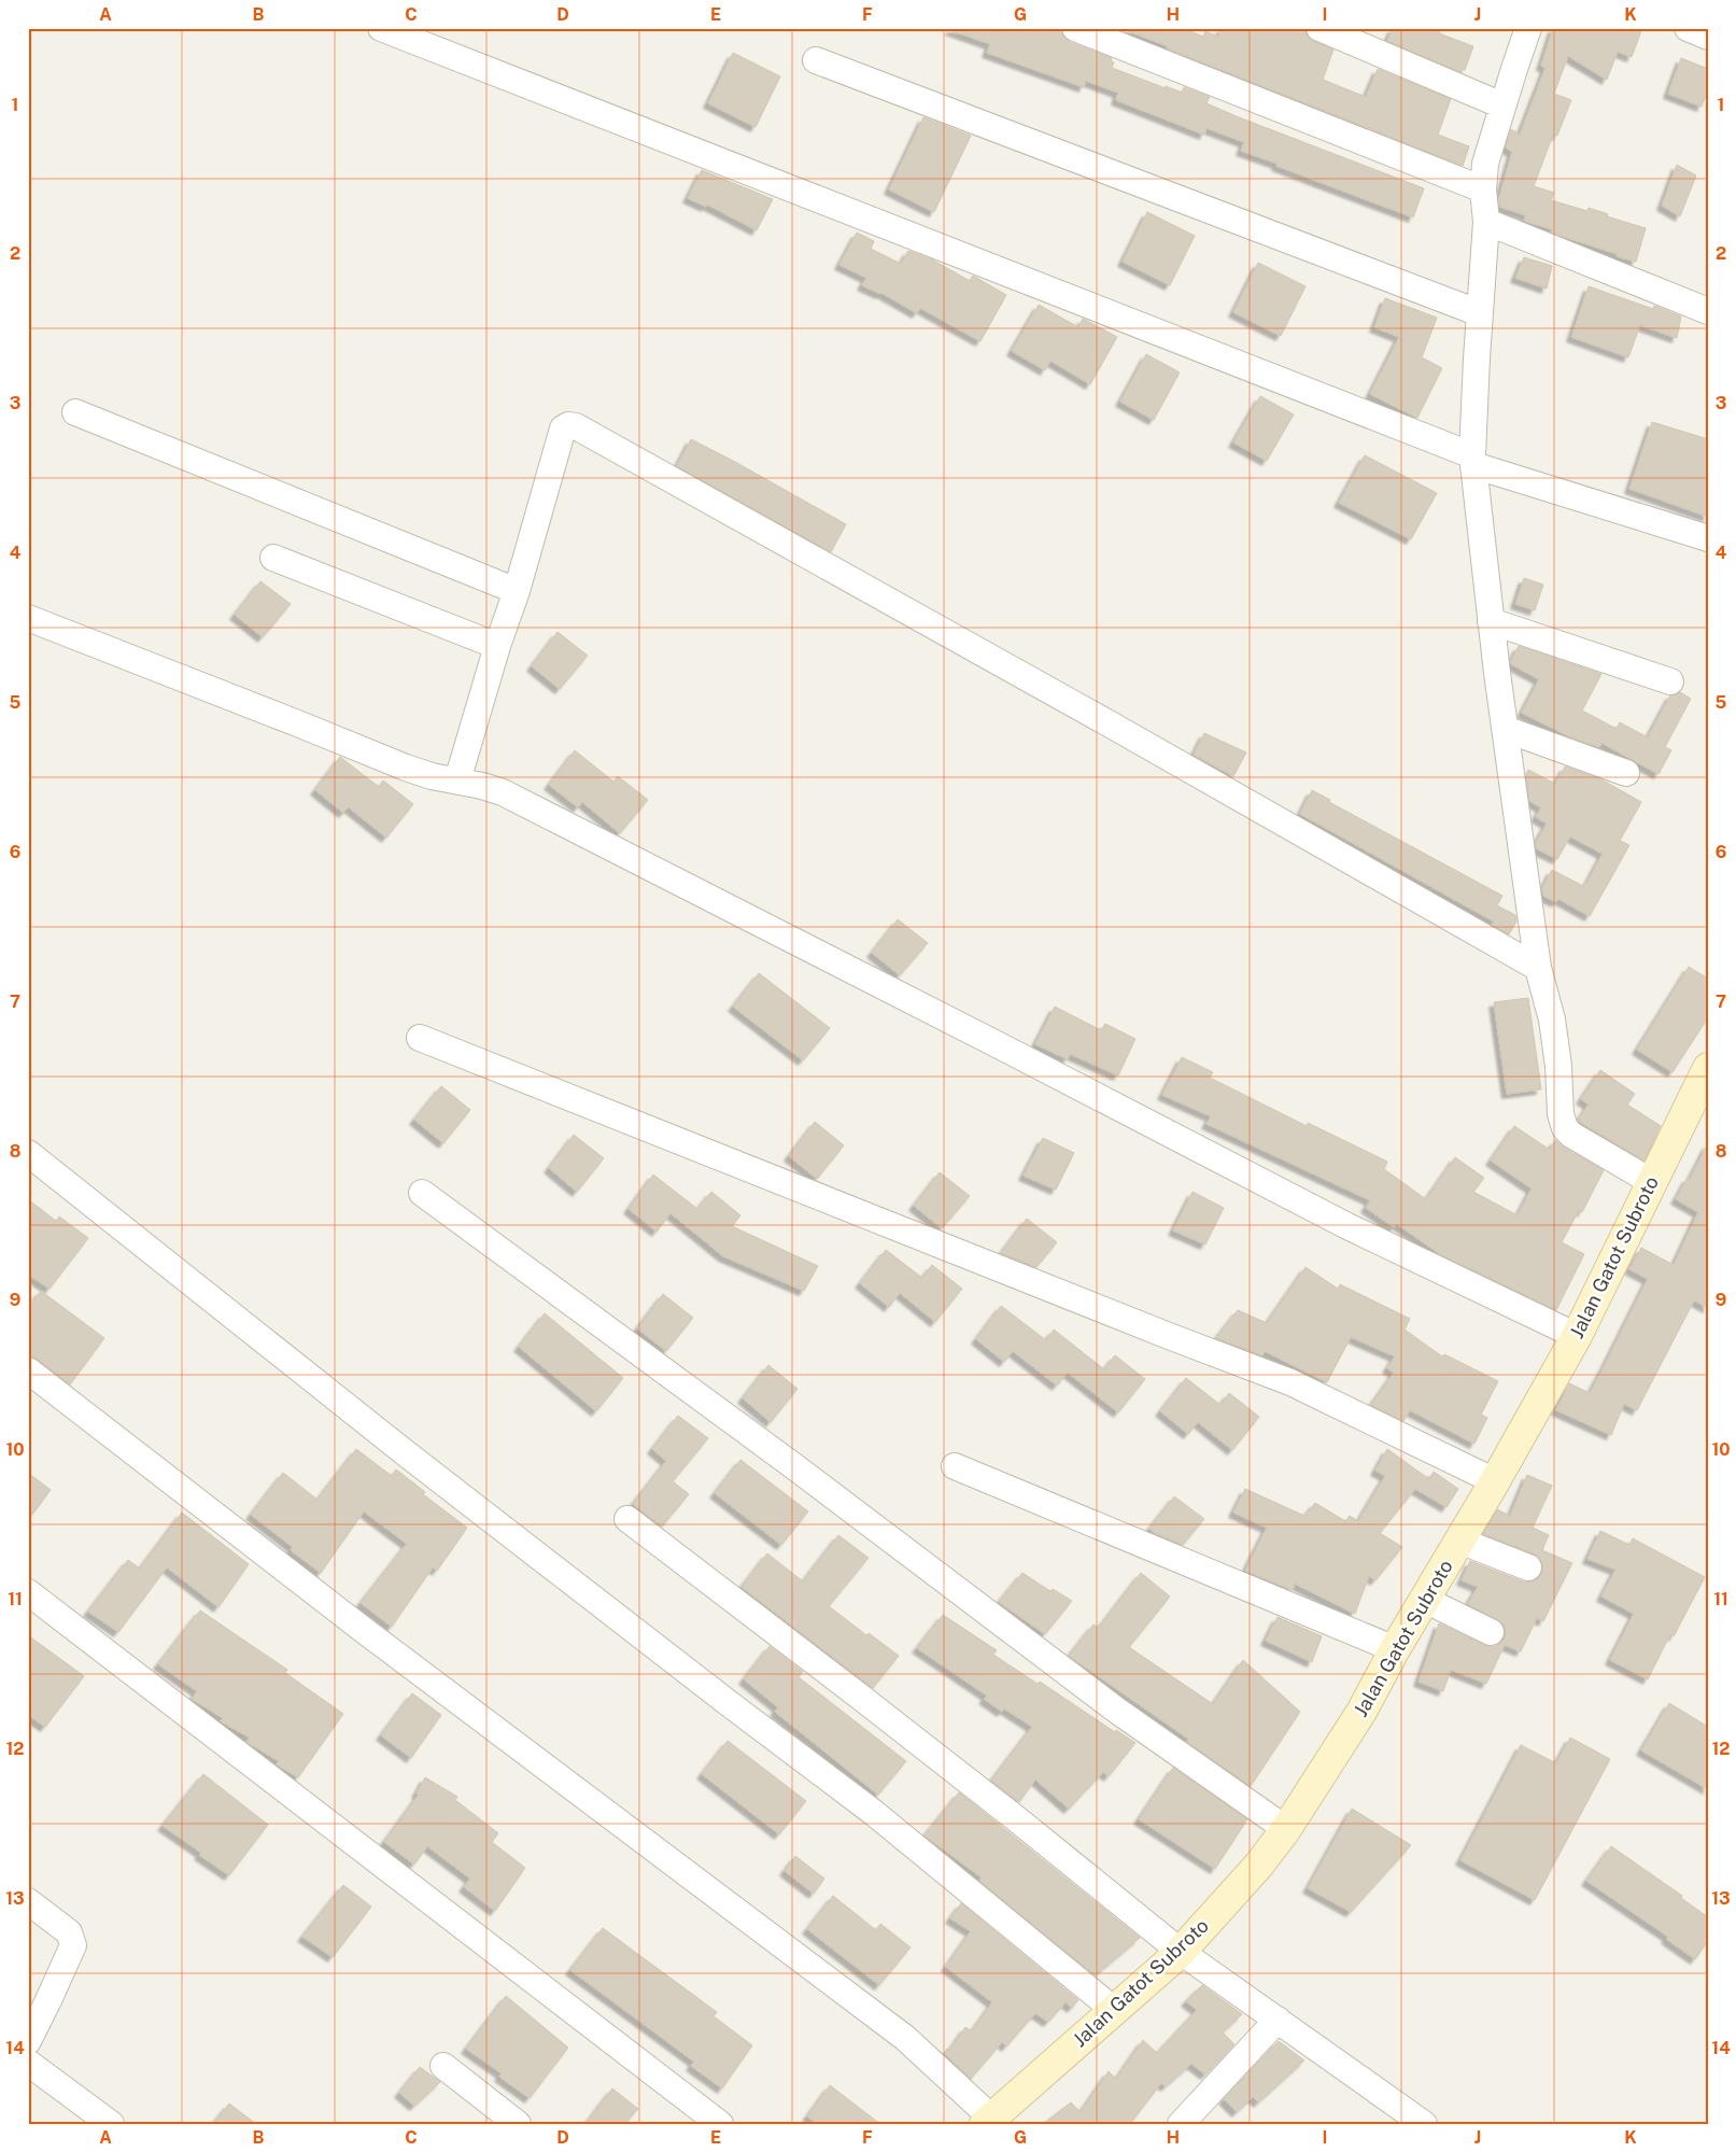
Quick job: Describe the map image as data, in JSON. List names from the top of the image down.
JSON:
{
  "streets": {
    "street": ["Jalan Gatot Subroto"]
  },
  "grid": {
    "columns": [
      "A",
      "B",
      "C",
      "D",
      "E",
      "F",
      "G",
      "H",
      "I",
      "J",
      "K"
    ],
    "rows": [
      "1",
      "2",
      "3",
      "4",
      "5",
      "6",
      "7",
      "8",
      "9",
      "10",
      "11",
      "12",
      "13",
      "14"
    ]
  }
}
